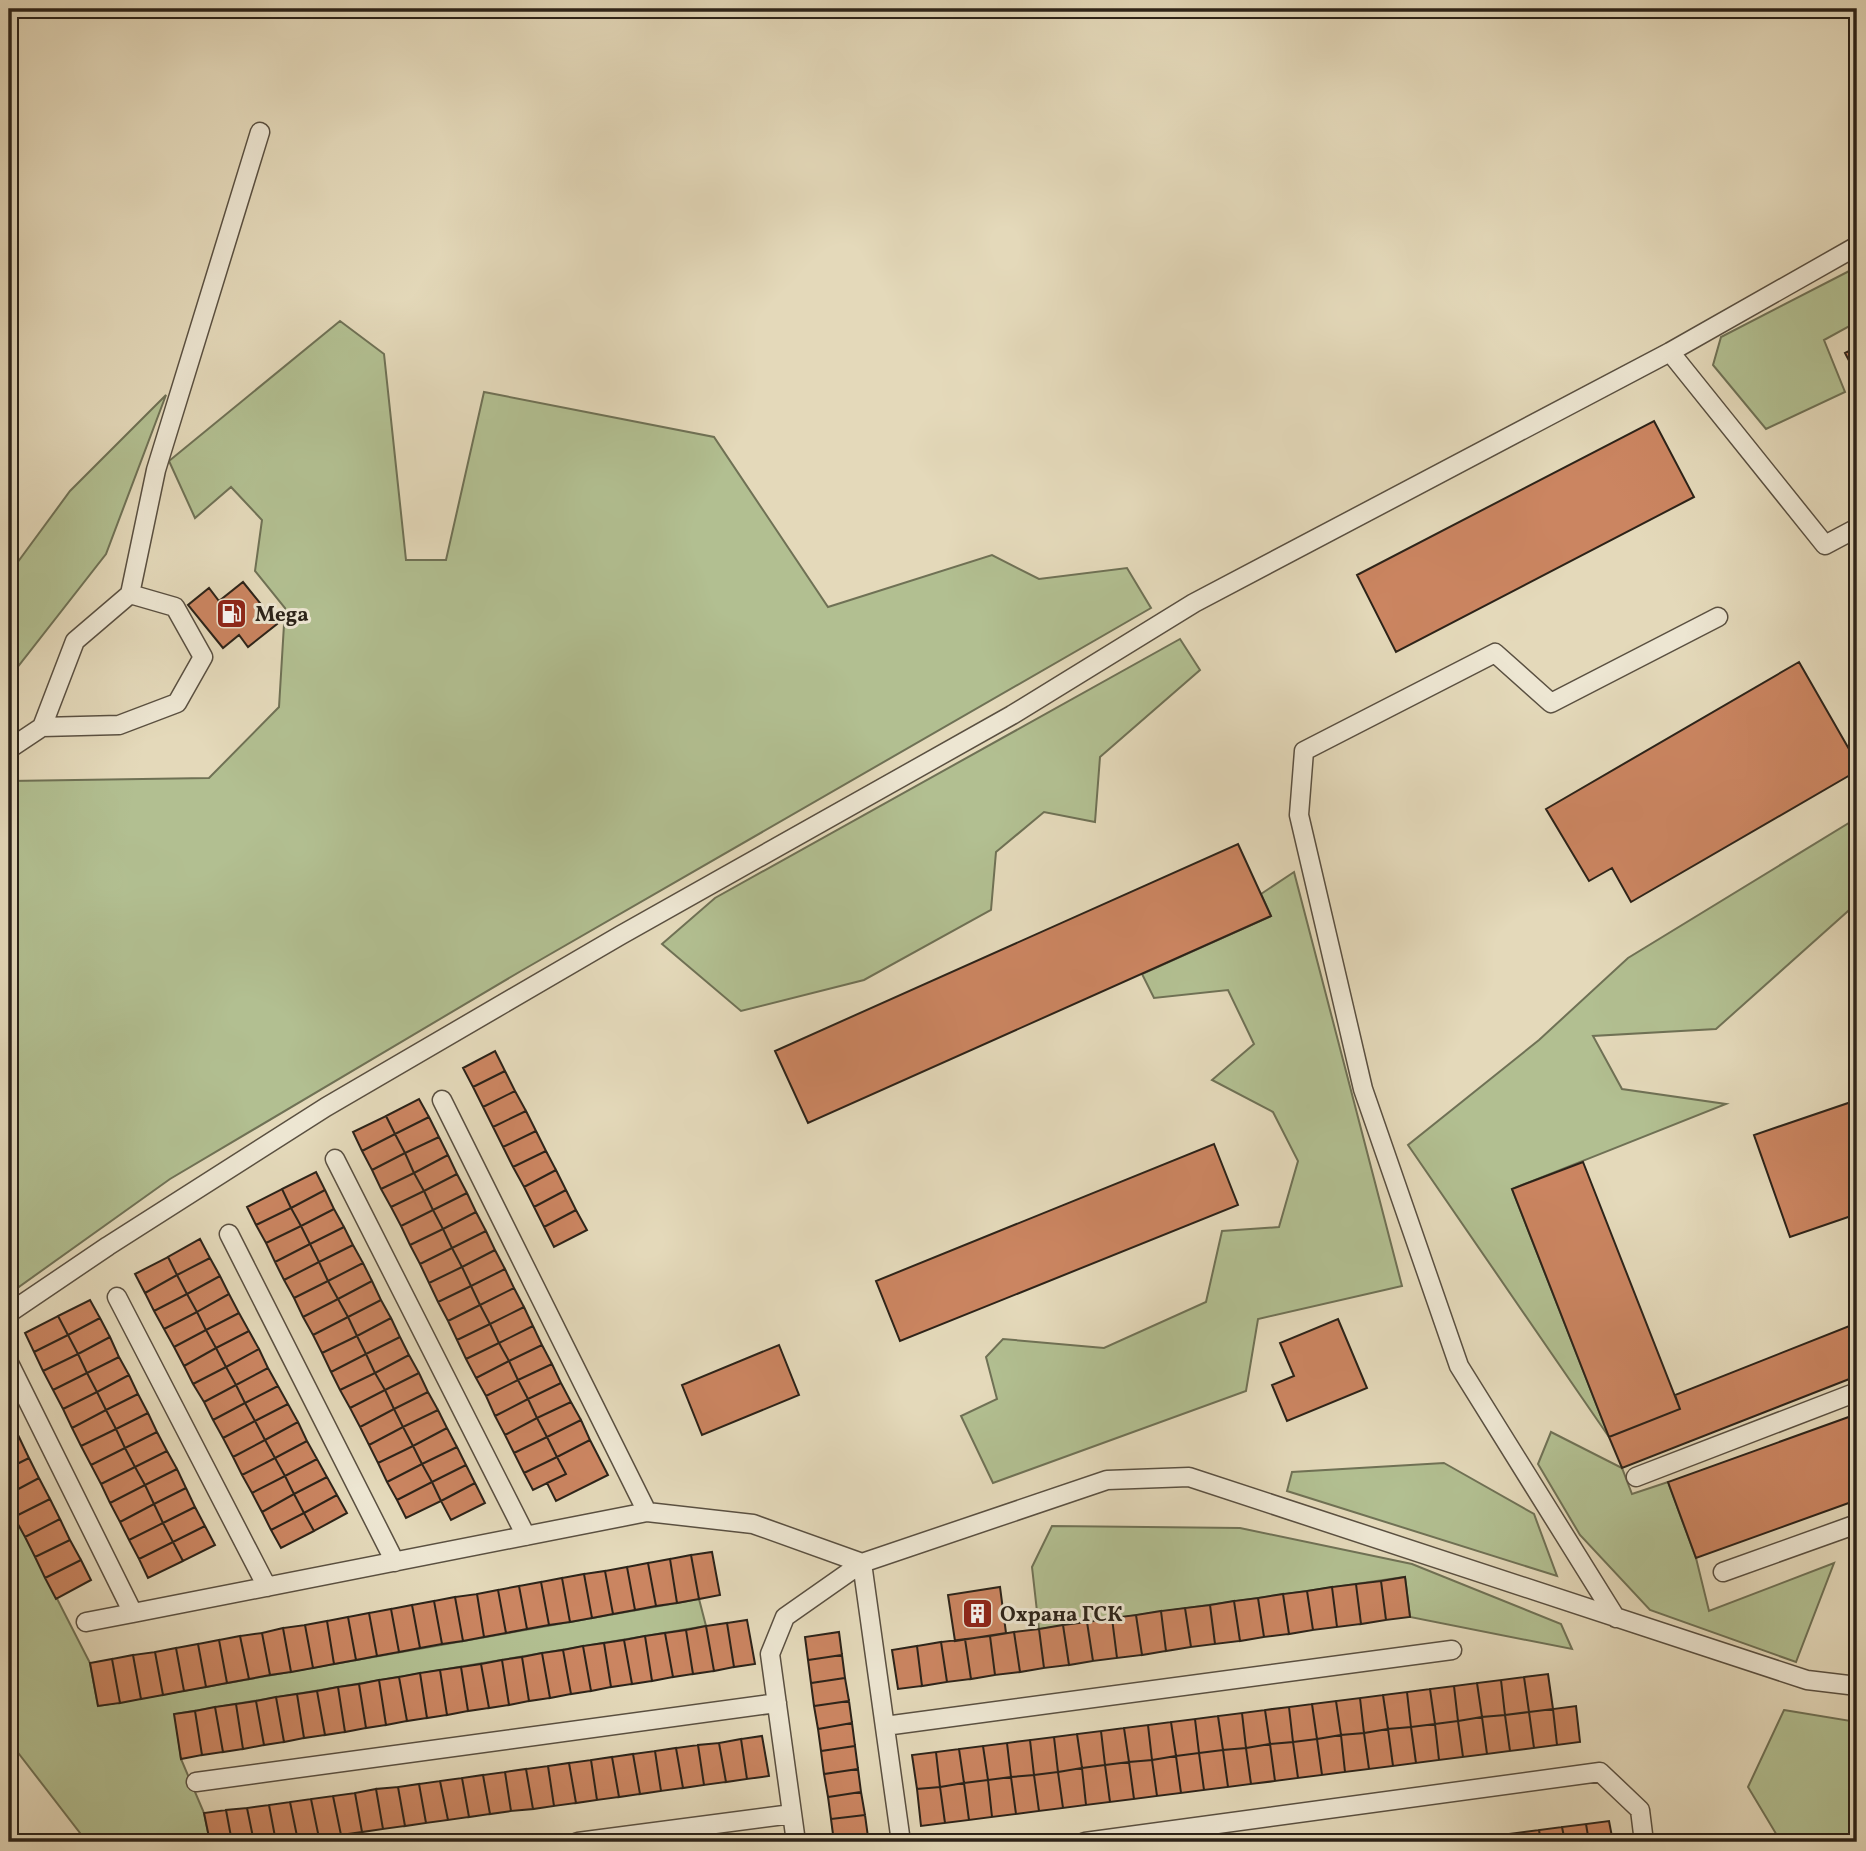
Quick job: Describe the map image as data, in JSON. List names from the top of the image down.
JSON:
{
  "places": {
    "fuel station": ["Mega"],
    "building": ["Охрана ГСК"]
  }
}
